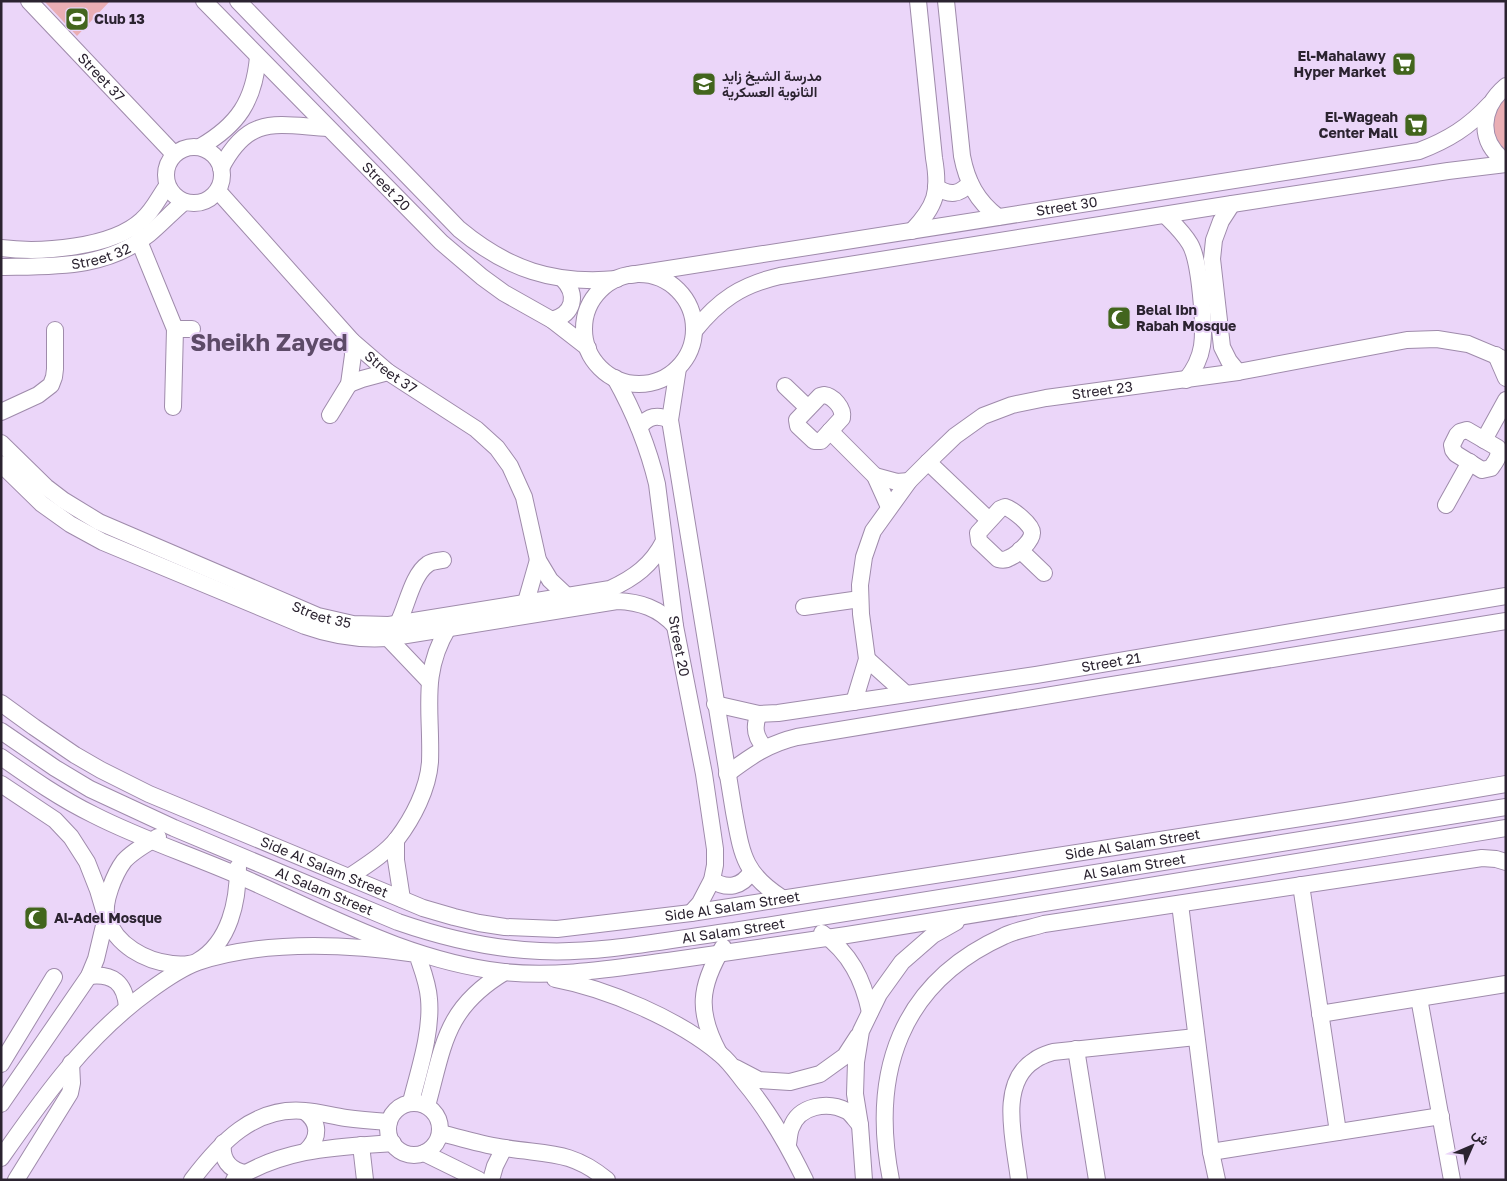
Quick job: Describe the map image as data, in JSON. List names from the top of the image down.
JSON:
{
  "streets": {
    "street": [
      "Street 37",
      "Street 20",
      "Street 30",
      "Street 32",
      "Street 23",
      "Street 35",
      "Street 21",
      "Side Al Salam Street",
      "Al Salam Street"
    ]
  },
  "crossings": [
    ["Street 37", "Street 32"],
    ["Street 37", "Street 35"],
    ["Street 20", "Street 30"],
    ["Street 20", "Street 35"],
    ["Street 20", "Street 21"],
    ["Street 20", "Side Al Salam Street"],
    ["Street 23", "Street 21"]
  ],
  "districts": ["Sheikh Zayed"],
  "places": {
    "sports": ["Club 13"],
    "supermarket": ["El-Mahalawy Hyper Market", "El-Wageah Center Mall"],
    "school or university": ["مدرسة الشيخ زايد الثانوية العسكرية"],
    "mosque": ["Belal Ibn Rabah Mosque", "Al-Adel Mosque"]
  },
  "north": "top right"
}
